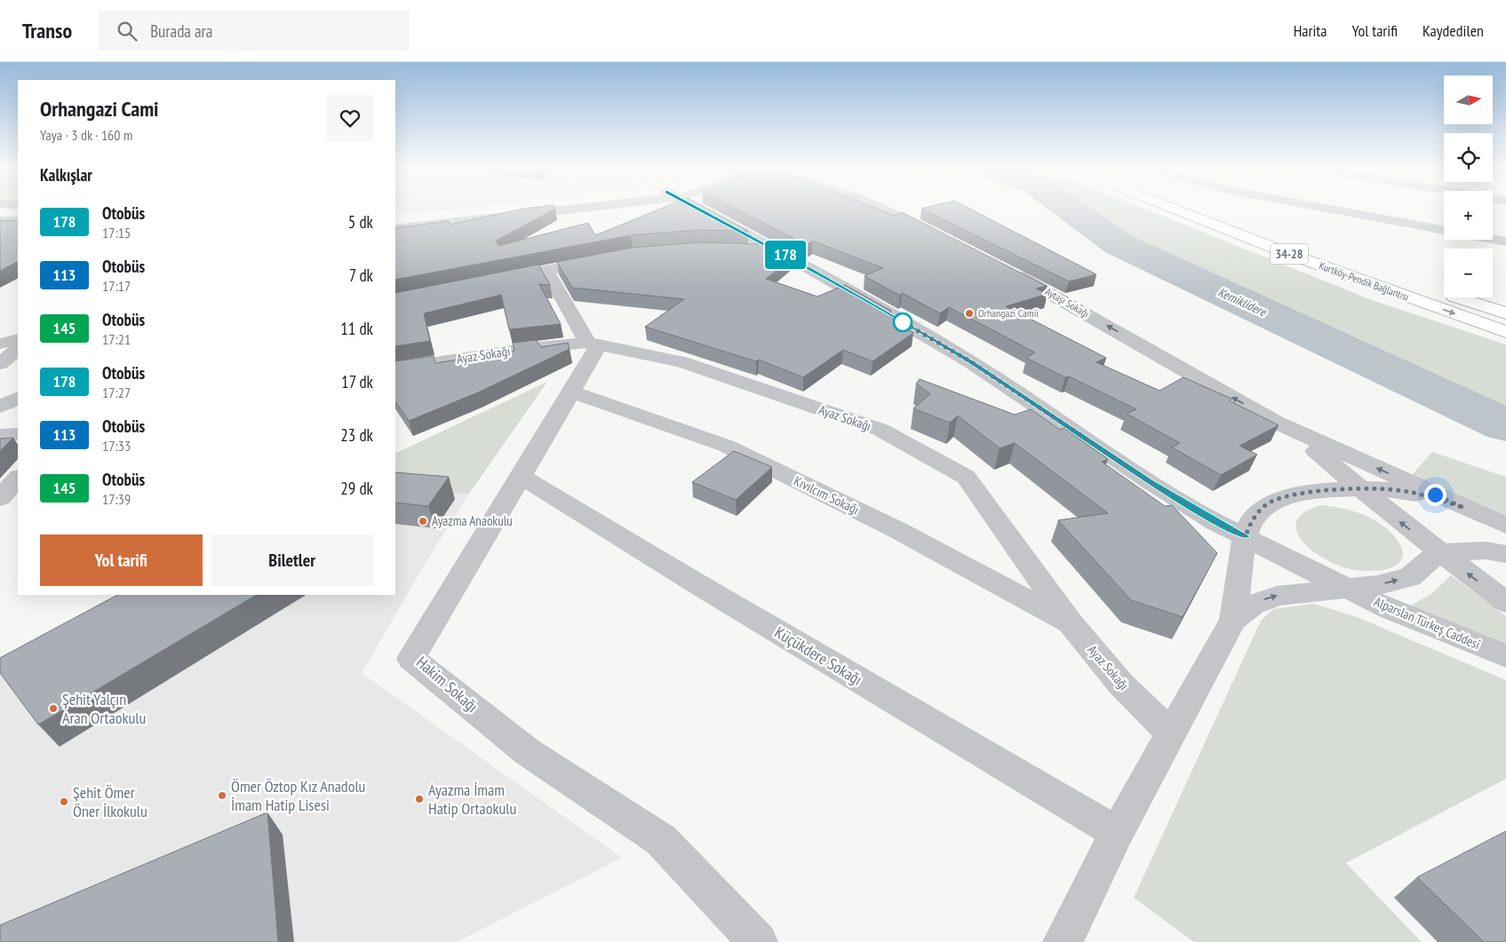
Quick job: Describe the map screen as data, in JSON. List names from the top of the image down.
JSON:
{
  "streets": {
    "highway": ["34-28", "Kurtköy-Pendik Bağlantısı"],
    "street": [
      "Aytaşı Sokağı",
      "Ayaz Sokağı",
      "Kıvılcım Sokağı",
      "Alparslan Türkeş Caddesi",
      "Küçükdere Sokağı",
      "Hakim Sokağı"
    ]
  },
  "crossings": [
    ["Ayaz Sokağı", "Kıvılcım Sokağı"],
    ["Ayaz Sokağı", "Hakim Sokağı"],
    ["Kıvılcım Sokağı", "Hakim Sokağı"],
    ["Küçükdere Sokağı", "Hakim Sokağı"]
  ],
  "water": ["Kemiklidere"],
  "places": [
    "Orhangazi Camii",
    "Ayazma Anaokulu",
    "Şehit Yalçın Aran Ortaokulu",
    "Ömer Öztop Kız Anadolu İmam Hatip Lisesi",
    "Ayazma İmam Hatip Ortaokulu",
    "Şehit Ömer Öner İlkokulu"
  ],
  "lines": ["bus line 178"],
  "north": "right",
  "page": {
    "header": "Transo",
    "search": "Burada ara",
    "nav": ["Harita", "Yol tarifi", "Kaydedilen"],
    "on_map": "178",
    "map_buttons": ["+", "−"],
    "heading": [
      ["Orhangazi Cami", "Yaya · 3 dk · 160 m"],
      "Kalkışlar"
    ],
    "list": [
      {
        "mark": "178",
        "name": "Otobüs",
        "note": "17:15",
        "value": "5 dk"
      },
      {
        "mark": "113",
        "name": "Otobüs",
        "note": "17:17",
        "value": "7 dk"
      },
      {
        "mark": "145",
        "name": "Otobüs",
        "note": "17:21",
        "value": "11 dk"
      },
      {
        "mark": "178",
        "name": "Otobüs",
        "note": "17:27",
        "value": "17 dk"
      },
      {
        "mark": "113",
        "name": "Otobüs",
        "note": "17:33",
        "value": "23 dk"
      },
      {
        "mark": "145",
        "name": "Otobüs",
        "note": "17:39",
        "value": "29 dk"
      }
    ],
    "buttons": ["Yol tarifi", "Biletler"]
  }
}
